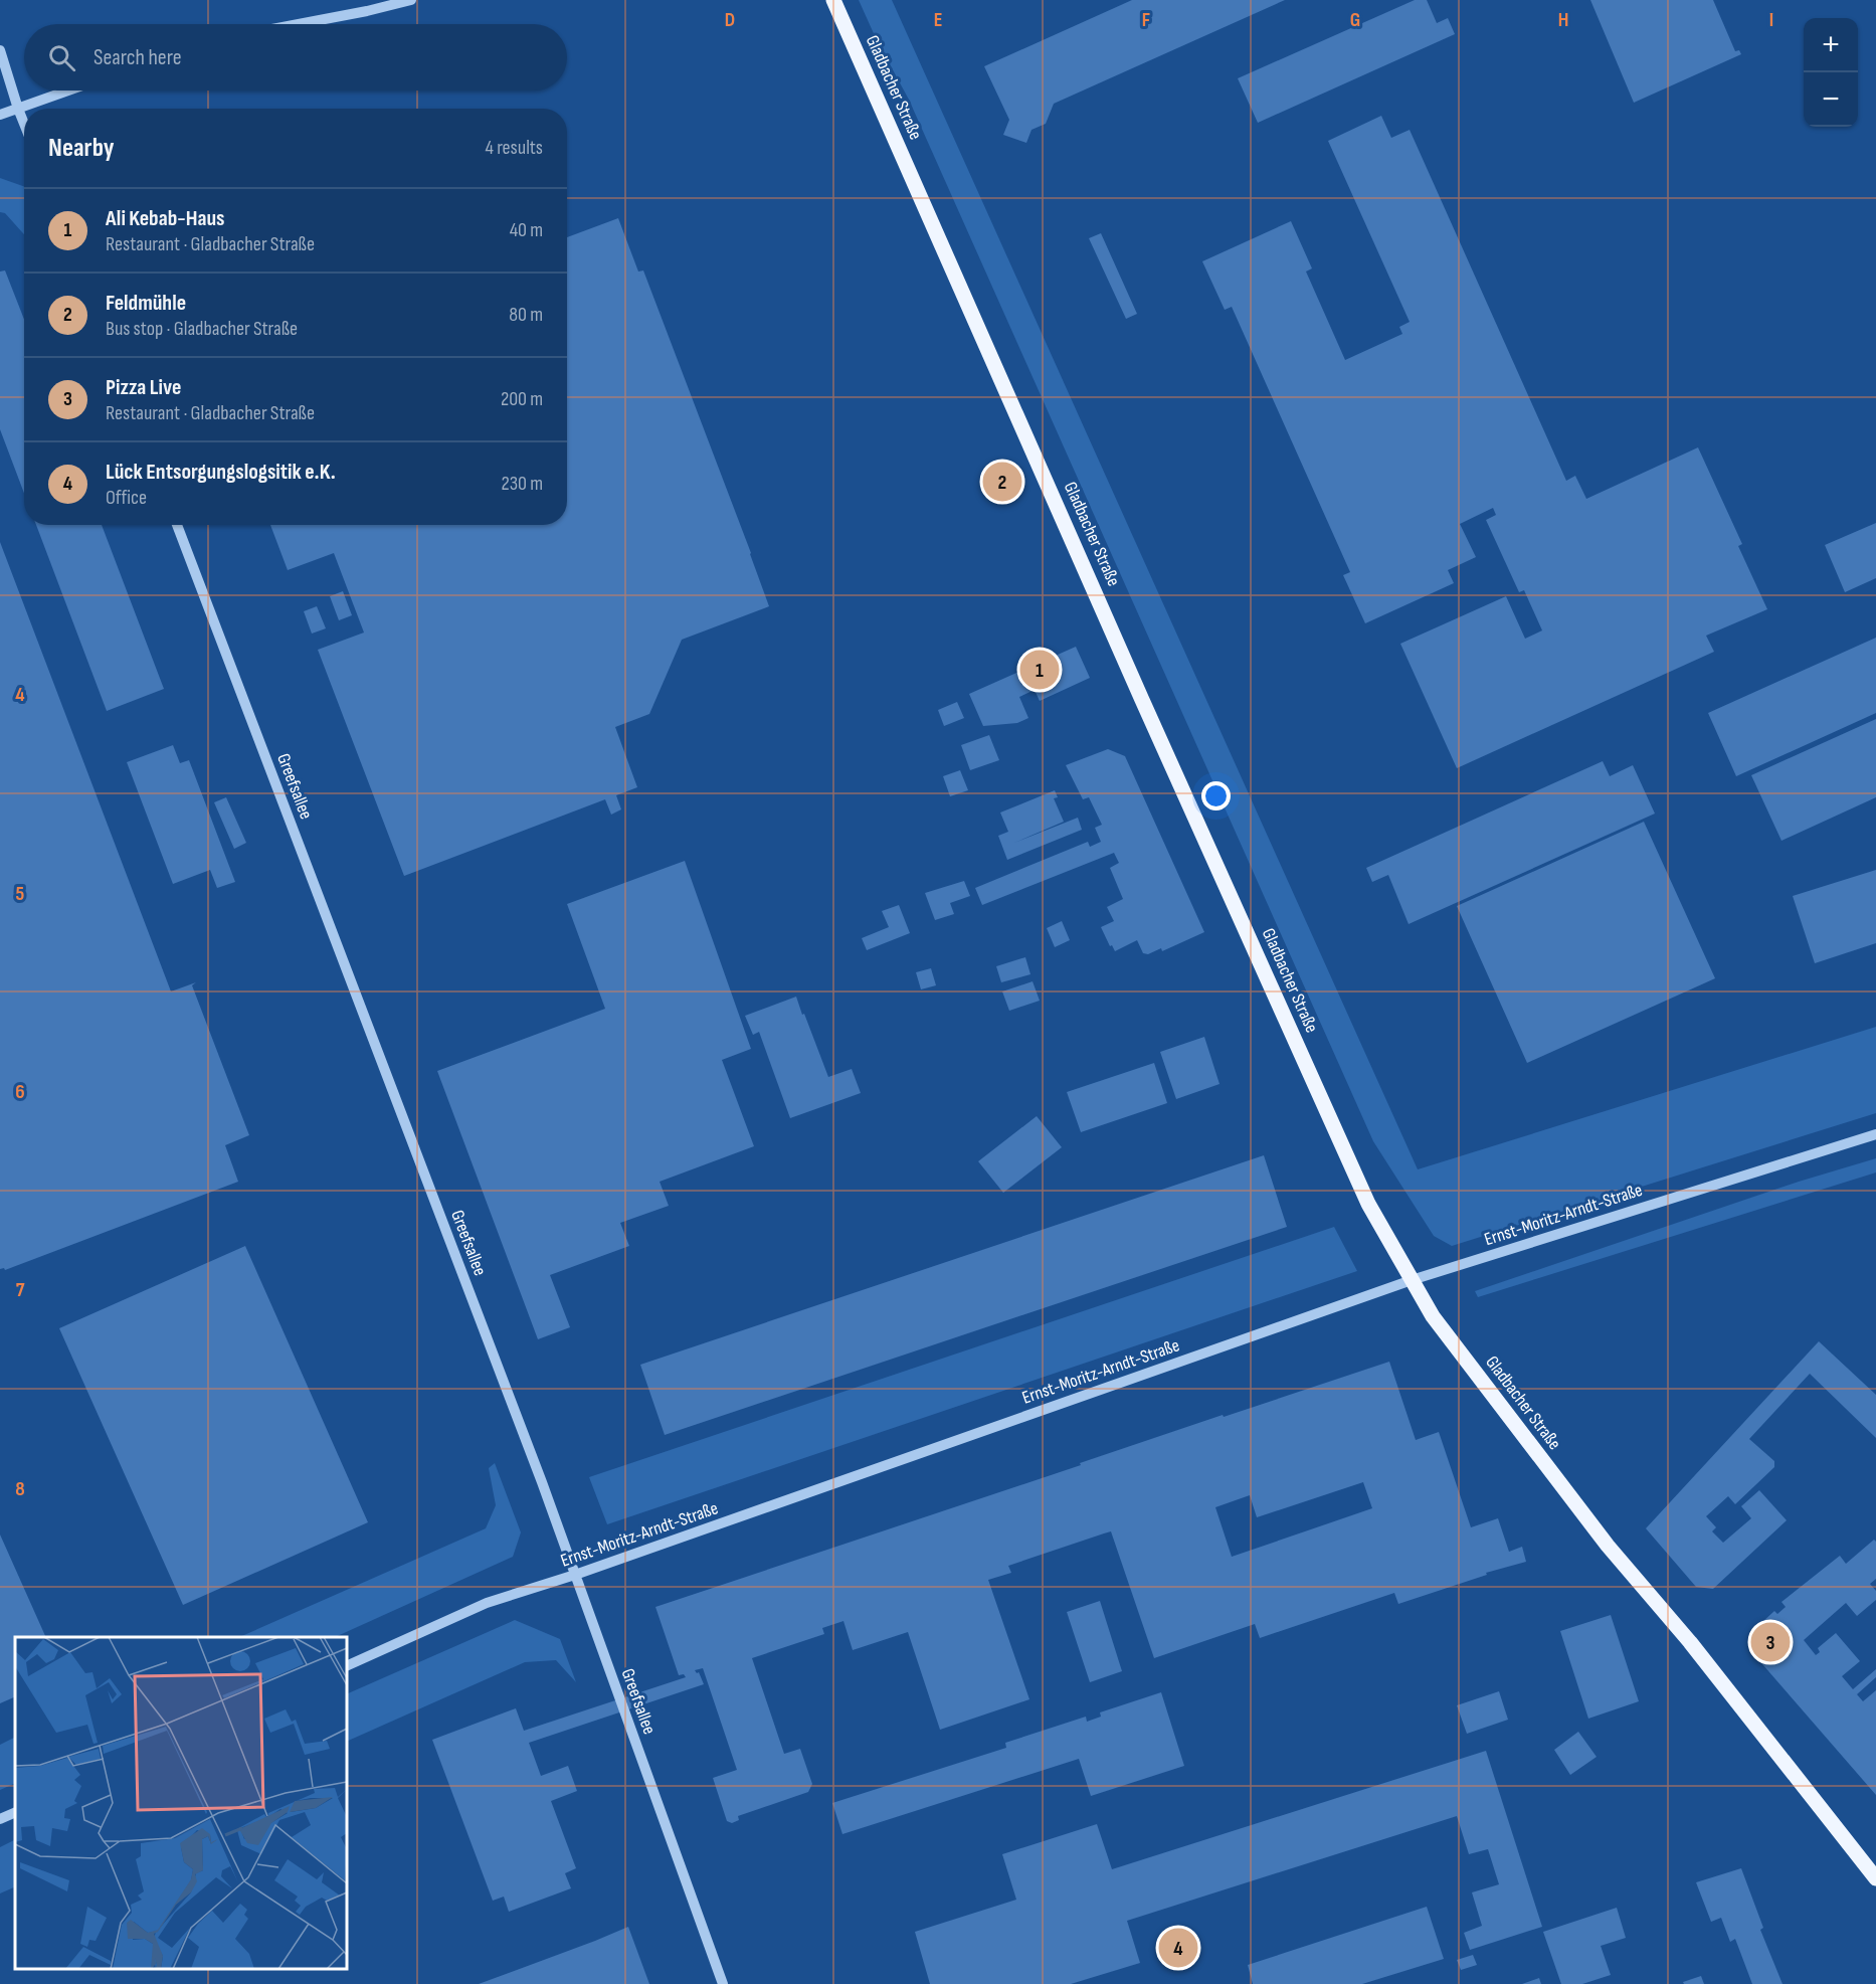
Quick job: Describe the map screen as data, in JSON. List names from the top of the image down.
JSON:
{
  "streets": {
    "main road": ["Gladbacher Straße"],
    "street": ["Greefsallee", "Ernst-Moritz-Arndt-Straße"]
  },
  "crossings": [
    ["Gladbacher Straße", "Ernst-Moritz-Arndt-Straße"],
    ["Greefsallee", "Ernst-Moritz-Arndt-Straße"]
  ],
  "page": {
    "map_buttons": ["+", "−"],
    "search": "Search here",
    "heading": ["Nearby", "4 results"],
    "list": [
      {
        "mark": "1",
        "name": "Ali Kebab-Haus",
        "note": "Restaurant · Gladbacher Straße",
        "value": "40 m"
      },
      {
        "mark": "2",
        "name": "Feldmühle",
        "note": "Bus stop · Gladbacher Straße",
        "value": "80 m"
      },
      {
        "mark": "3",
        "name": "Pizza Live",
        "note": "Restaurant · Gladbacher Straße",
        "value": "200 m"
      },
      {
        "mark": "4",
        "name": "Lück Entsorgungslogsitik e.K.",
        "note": "Office",
        "value": "230 m"
      }
    ],
    "pins": [
      "2",
      "1",
      "3",
      "4"
    ]
  },
  "grid": {
    "columns": [
      "D",
      "E",
      "F",
      "G",
      "H",
      "I"
    ],
    "rows": [
      "4",
      "5",
      "6",
      "7",
      "8"
    ]
  }
}
